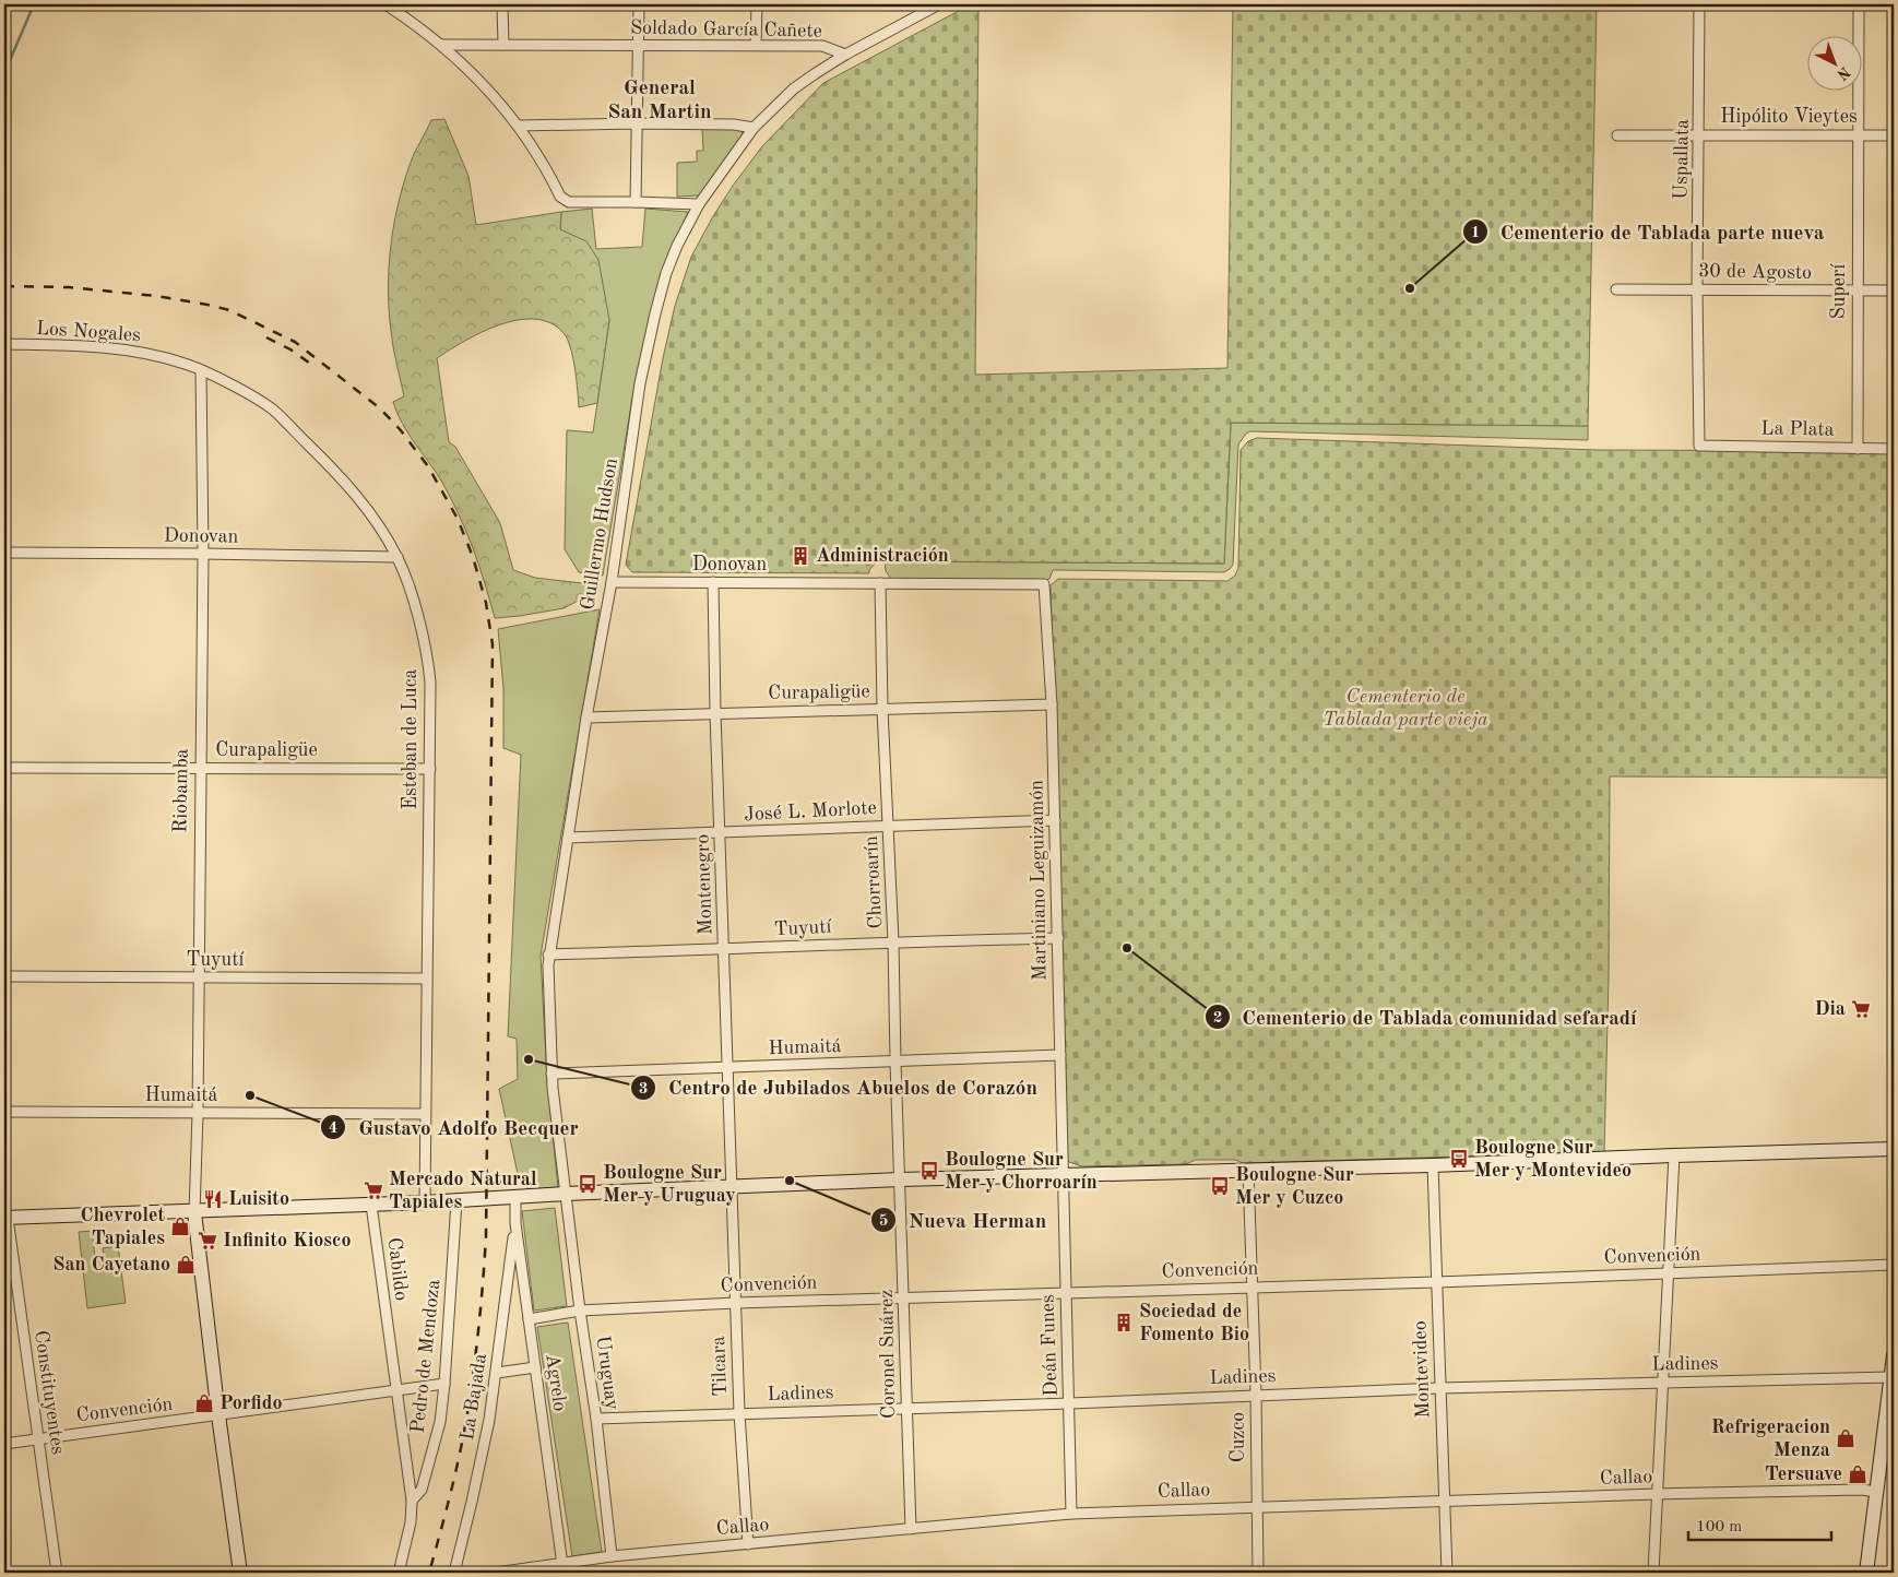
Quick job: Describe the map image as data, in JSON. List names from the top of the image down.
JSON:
{
  "streets": {
    "street": [
      "Soldado García Cañete",
      "Hipólito Vieytes",
      "Uspallata",
      "30 de Agosto",
      "Superí",
      "Los Nogales",
      "La Plata",
      "Guillermo Hudson",
      "Donovan",
      "Curapaligüe",
      "Esteban de Luca",
      "Riobamba",
      "José L. Morlote",
      "Martiniano Leguizamón",
      "Chorroarín",
      "Montenegro",
      "Tuyutí",
      "Humaitá",
      "Convención",
      "Cabildo",
      "Deán Funes",
      "Coronel Suárez",
      "Pedro de Mendoza",
      "Ladines",
      "Tilcara",
      "Montevideo",
      "Uruguay",
      "Agrelo",
      "Constituyentes",
      "La Bajada",
      "Cuzco",
      "Callao"
    ]
  },
  "crossings": [
    ["Soldado García Cañete", "Guillermo Hudson"],
    ["Hipólito Vieytes", "Uspallata"],
    ["Hipólito Vieytes", "Superí"],
    ["Uspallata", "30 de Agosto"],
    ["Uspallata", "La Plata"],
    ["30 de Agosto", "Superí"],
    ["Superí", "La Plata"],
    ["Los Nogales", "Esteban de Luca"],
    ["Los Nogales", "Riobamba"],
    ["Guillermo Hudson", "Donovan"],
    ["Guillermo Hudson", "Curapaligüe"],
    ["Guillermo Hudson", "José L. Morlote"],
    ["Guillermo Hudson", "Tuyutí"],
    ["Guillermo Hudson", "Humaitá"],
    ["Guillermo Hudson", "Uruguay"],
    ["Donovan", "Esteban de Luca"],
    ["Donovan", "Riobamba"],
    ["Donovan", "Martiniano Leguizamón"],
    ["Donovan", "Chorroarín"],
    ["Donovan", "Montenegro"],
    ["Curapaligüe", "Esteban de Luca"],
    ["Curapaligüe", "Riobamba"],
    ["Curapaligüe", "Martiniano Leguizamón"],
    ["Curapaligüe", "Chorroarín"],
    ["Curapaligüe", "Montenegro"],
    ["Esteban de Luca", "Riobamba"],
    ["Esteban de Luca", "Tuyutí"],
    ["Esteban de Luca", "Humaitá"],
    ["Riobamba", "Tuyutí"],
    ["Riobamba", "Humaitá"],
    ["José L. Morlote", "Martiniano Leguizamón"],
    ["José L. Morlote", "Chorroarín"],
    ["José L. Morlote", "Montenegro"],
    ["Martiniano Leguizamón", "Tuyutí"],
    ["Martiniano Leguizamón", "Humaitá"],
    ["Martiniano Leguizamón", "Deán Funes"],
    ["Chorroarín", "Tuyutí"],
    ["Chorroarín", "Humaitá"],
    ["Chorroarín", "Coronel Suárez"],
    ["Montenegro", "Tuyutí"],
    ["Montenegro", "Humaitá"],
    ["Montenegro", "Tilcara"],
    ["Convención", "Cabildo"],
    ["Convención", "Deán Funes"],
    ["Convención", "Coronel Suárez"],
    ["Convención", "Pedro de Mendoza"],
    ["Convención", "Tilcara"],
    ["Convención", "Montevideo"],
    ["Convención", "Uruguay"],
    ["Convención", "Agrelo"],
    ["Convención", "Constituyentes"],
    ["Convención", "Cuzco"],
    ["Cabildo", "Pedro de Mendoza"],
    ["Deán Funes", "Ladines"],
    ["Deán Funes", "Callao"],
    ["Coronel Suárez", "Ladines"],
    ["Coronel Suárez", "Callao"],
    ["Ladines", "Tilcara"],
    ["Ladines", "Montevideo"],
    ["Ladines", "Uruguay"],
    ["Ladines", "Cuzco"],
    ["Tilcara", "Callao"],
    ["Montevideo", "Callao"],
    ["Uruguay", "Callao"],
    ["Agrelo", "La Bajada"],
    ["Agrelo", "Callao"],
    ["Cuzco", "Callao"]
  ],
  "districts": ["General San Martin"],
  "parks": ["Cementerio de Tablada parte vieja"],
  "places": {
    "other": [
      "Cementerio de Tablada parte nueva",
      "Cementerio de Tablada comunidad sefaradí",
      "Centro de Jubilados Abuelos de Corazón",
      "Gustavo Adolfo Becquer",
      "Nueva Herman"
    ],
    "building": ["Administración", "Sociedad de Fomento Bio"],
    "supermarket": ["Dia", "Mercado Natural Tapiales", "Infinito Kiosco"],
    "bus stop": [
      "Boulogne Sur Mer y Montevideo",
      "Boulogne Sur Mer y Chorroarín",
      "Boulogne Sur Mer y Uruguay",
      "Boulogne Sur Mer y Cuzco"
    ],
    "restaurant": ["Luisito"],
    "shop": [
      "Chevrolet Tapiales",
      "San Cayetano",
      "Porfido",
      "Refrigeracion Menza",
      "Tersuave"
    ]
  },
  "scale_bar": "100 m",
  "north": "bottom right"
}
